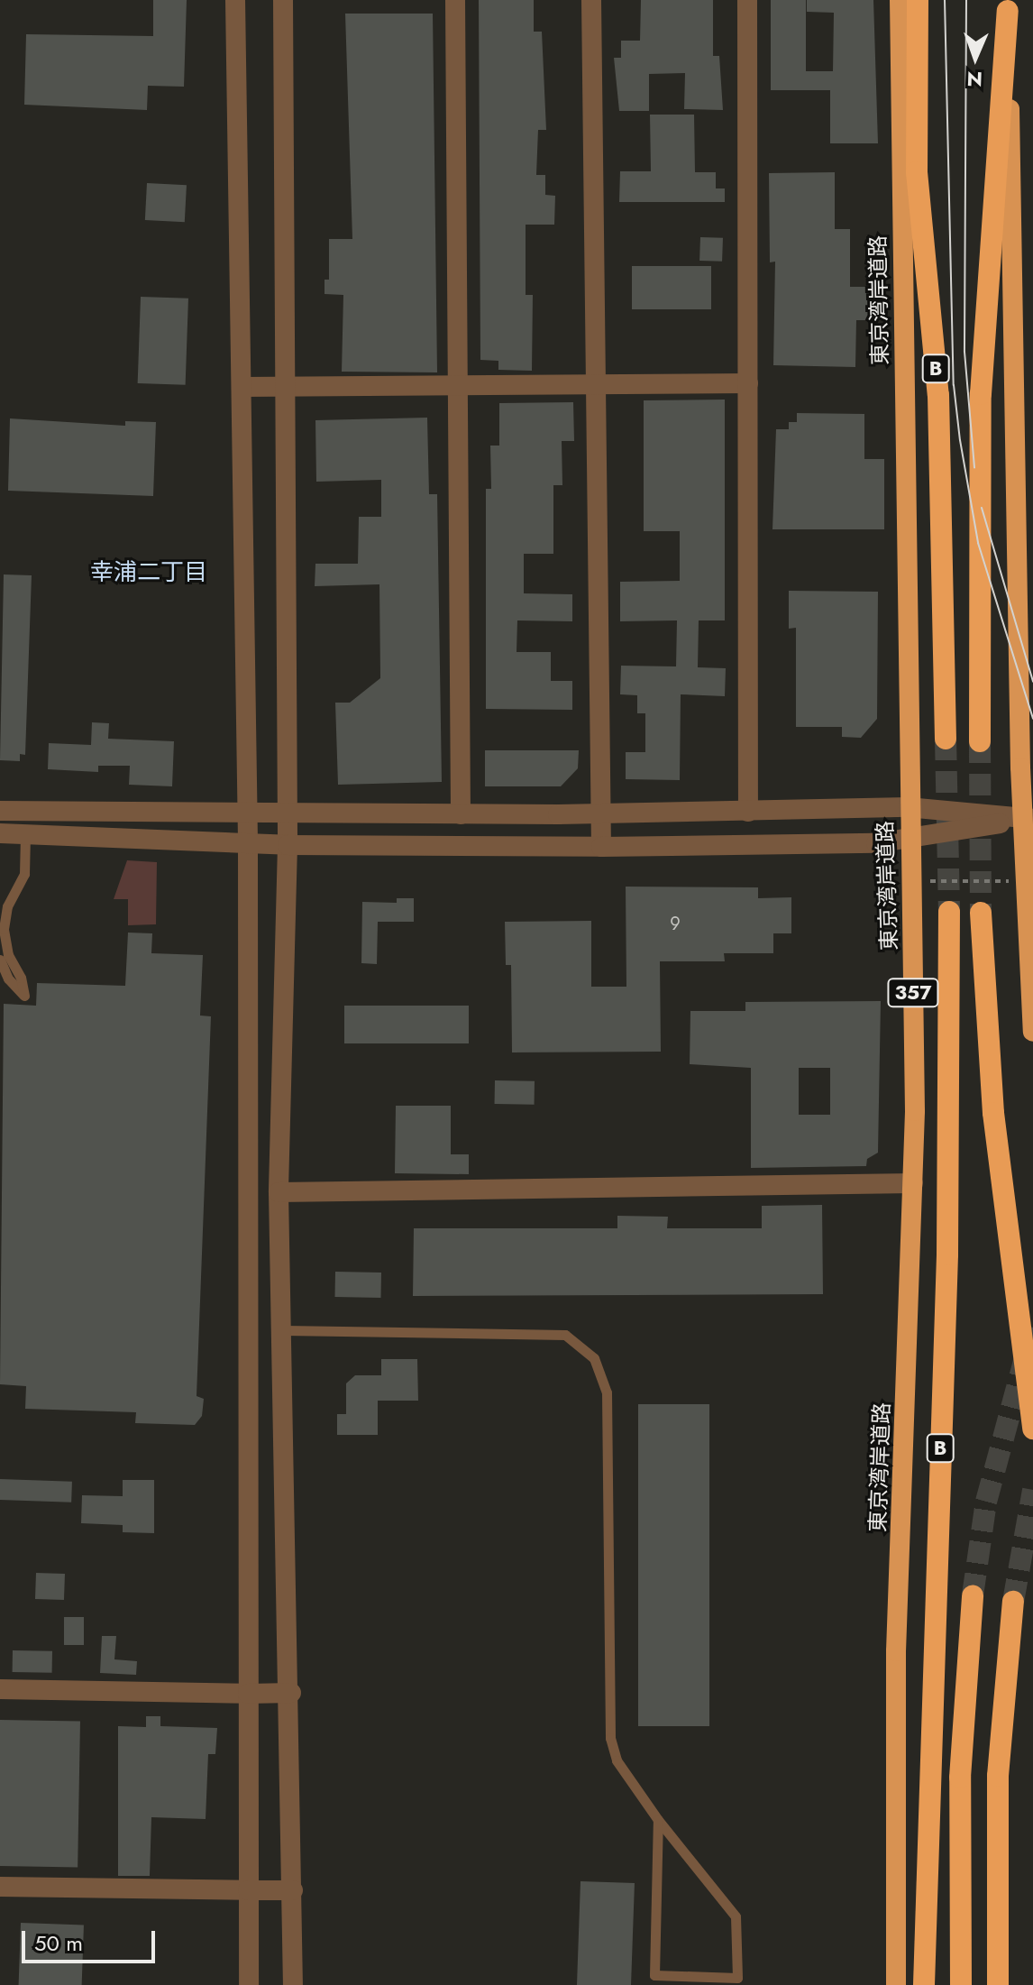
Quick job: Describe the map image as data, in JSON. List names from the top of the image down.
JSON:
{
  "streets": {
    "highway": ["東京湾岸道路", "B", "357"]
  },
  "districts": ["幸浦二丁目"],
  "house_numbers": ["9"],
  "scale_bar": "50 m",
  "north": "bottom"
}
